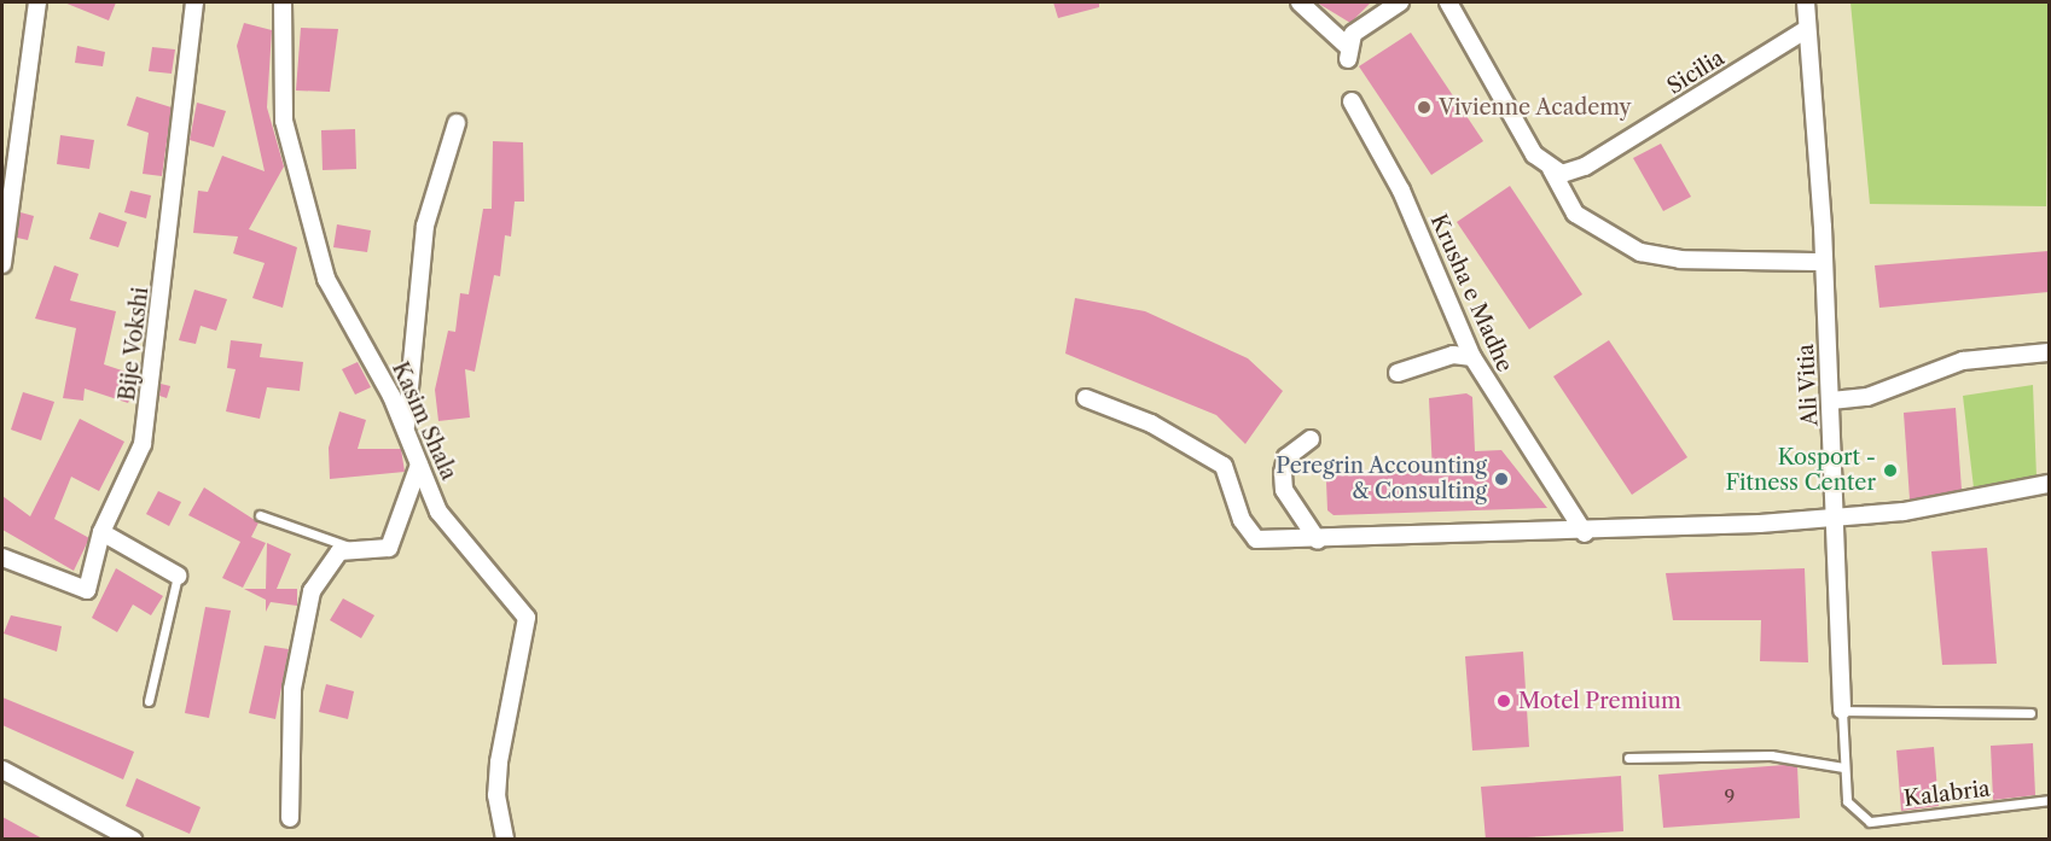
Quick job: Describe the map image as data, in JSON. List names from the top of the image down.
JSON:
{
  "streets": {
    "street": [
      "Sicilia",
      "Krusha e Madhe",
      "Bije Vokshi",
      "Ali Vitia",
      "Kasim Shala"
    ],
    "lane": ["Kalabria"]
  },
  "crossings": [
    ["Sicilia", "Ali Vitia"],
    ["Ali Vitia", "Kalabria"]
  ],
  "places": [
    "Vivienne Academy",
    "Kosport - Fitness Center",
    "Peregrin Accounting & Consulting",
    "Motel Premium"
  ],
  "house_numbers": ["9"]
}
